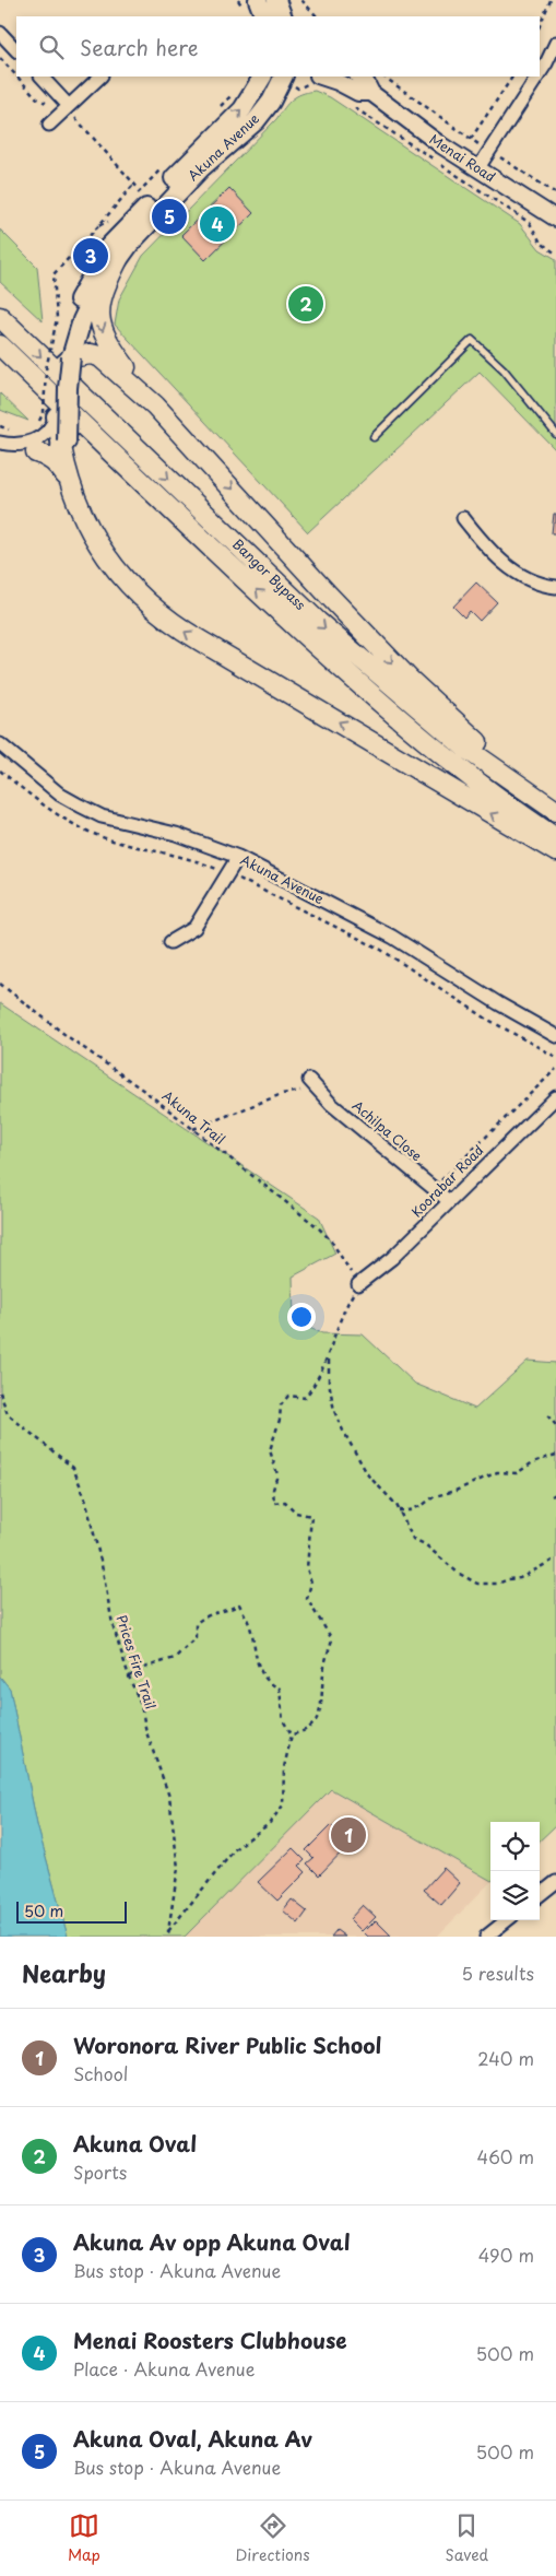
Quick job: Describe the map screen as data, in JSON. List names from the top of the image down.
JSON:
{
  "streets": {
    "main road": ["Akuna Avenue", "Bangor Bypass"],
    "street": ["Menai Road", "Achilpa Close", "Koorabar Road"],
    "path": ["Akuna Trail", "Prices Fire Trail"]
  },
  "crossings": [
    ["Akuna Trail", "Koorabar Road"],
    ["Achilpa Close", "Koorabar Road"]
  ],
  "scale_bar": "50 m",
  "page": {
    "search": "Search here",
    "pins": [
      "5",
      "4",
      "3",
      "2",
      "1"
    ],
    "scale": "50 m",
    "heading": ["Nearby", "5 results"],
    "list": [
      {
        "mark": "1",
        "name": "Woronora River Public School",
        "note": "School",
        "value": "240 m"
      },
      {
        "mark": "2",
        "name": "Akuna Oval",
        "note": "Sports",
        "value": "460 m"
      },
      {
        "mark": "3",
        "name": "Akuna Av opp Akuna Oval",
        "note": "Bus stop · Akuna Avenue",
        "value": "490 m"
      },
      {
        "mark": "4",
        "name": "Menai Roosters Clubhouse",
        "note": "Place · Akuna Avenue",
        "value": "500 m"
      },
      {
        "mark": "5",
        "name": "Akuna Oval, Akuna Av",
        "note": "Bus stop · Akuna Avenue",
        "value": "500 m"
      }
    ],
    "nav": ["Map", "Directions", "Saved"]
  }
}
